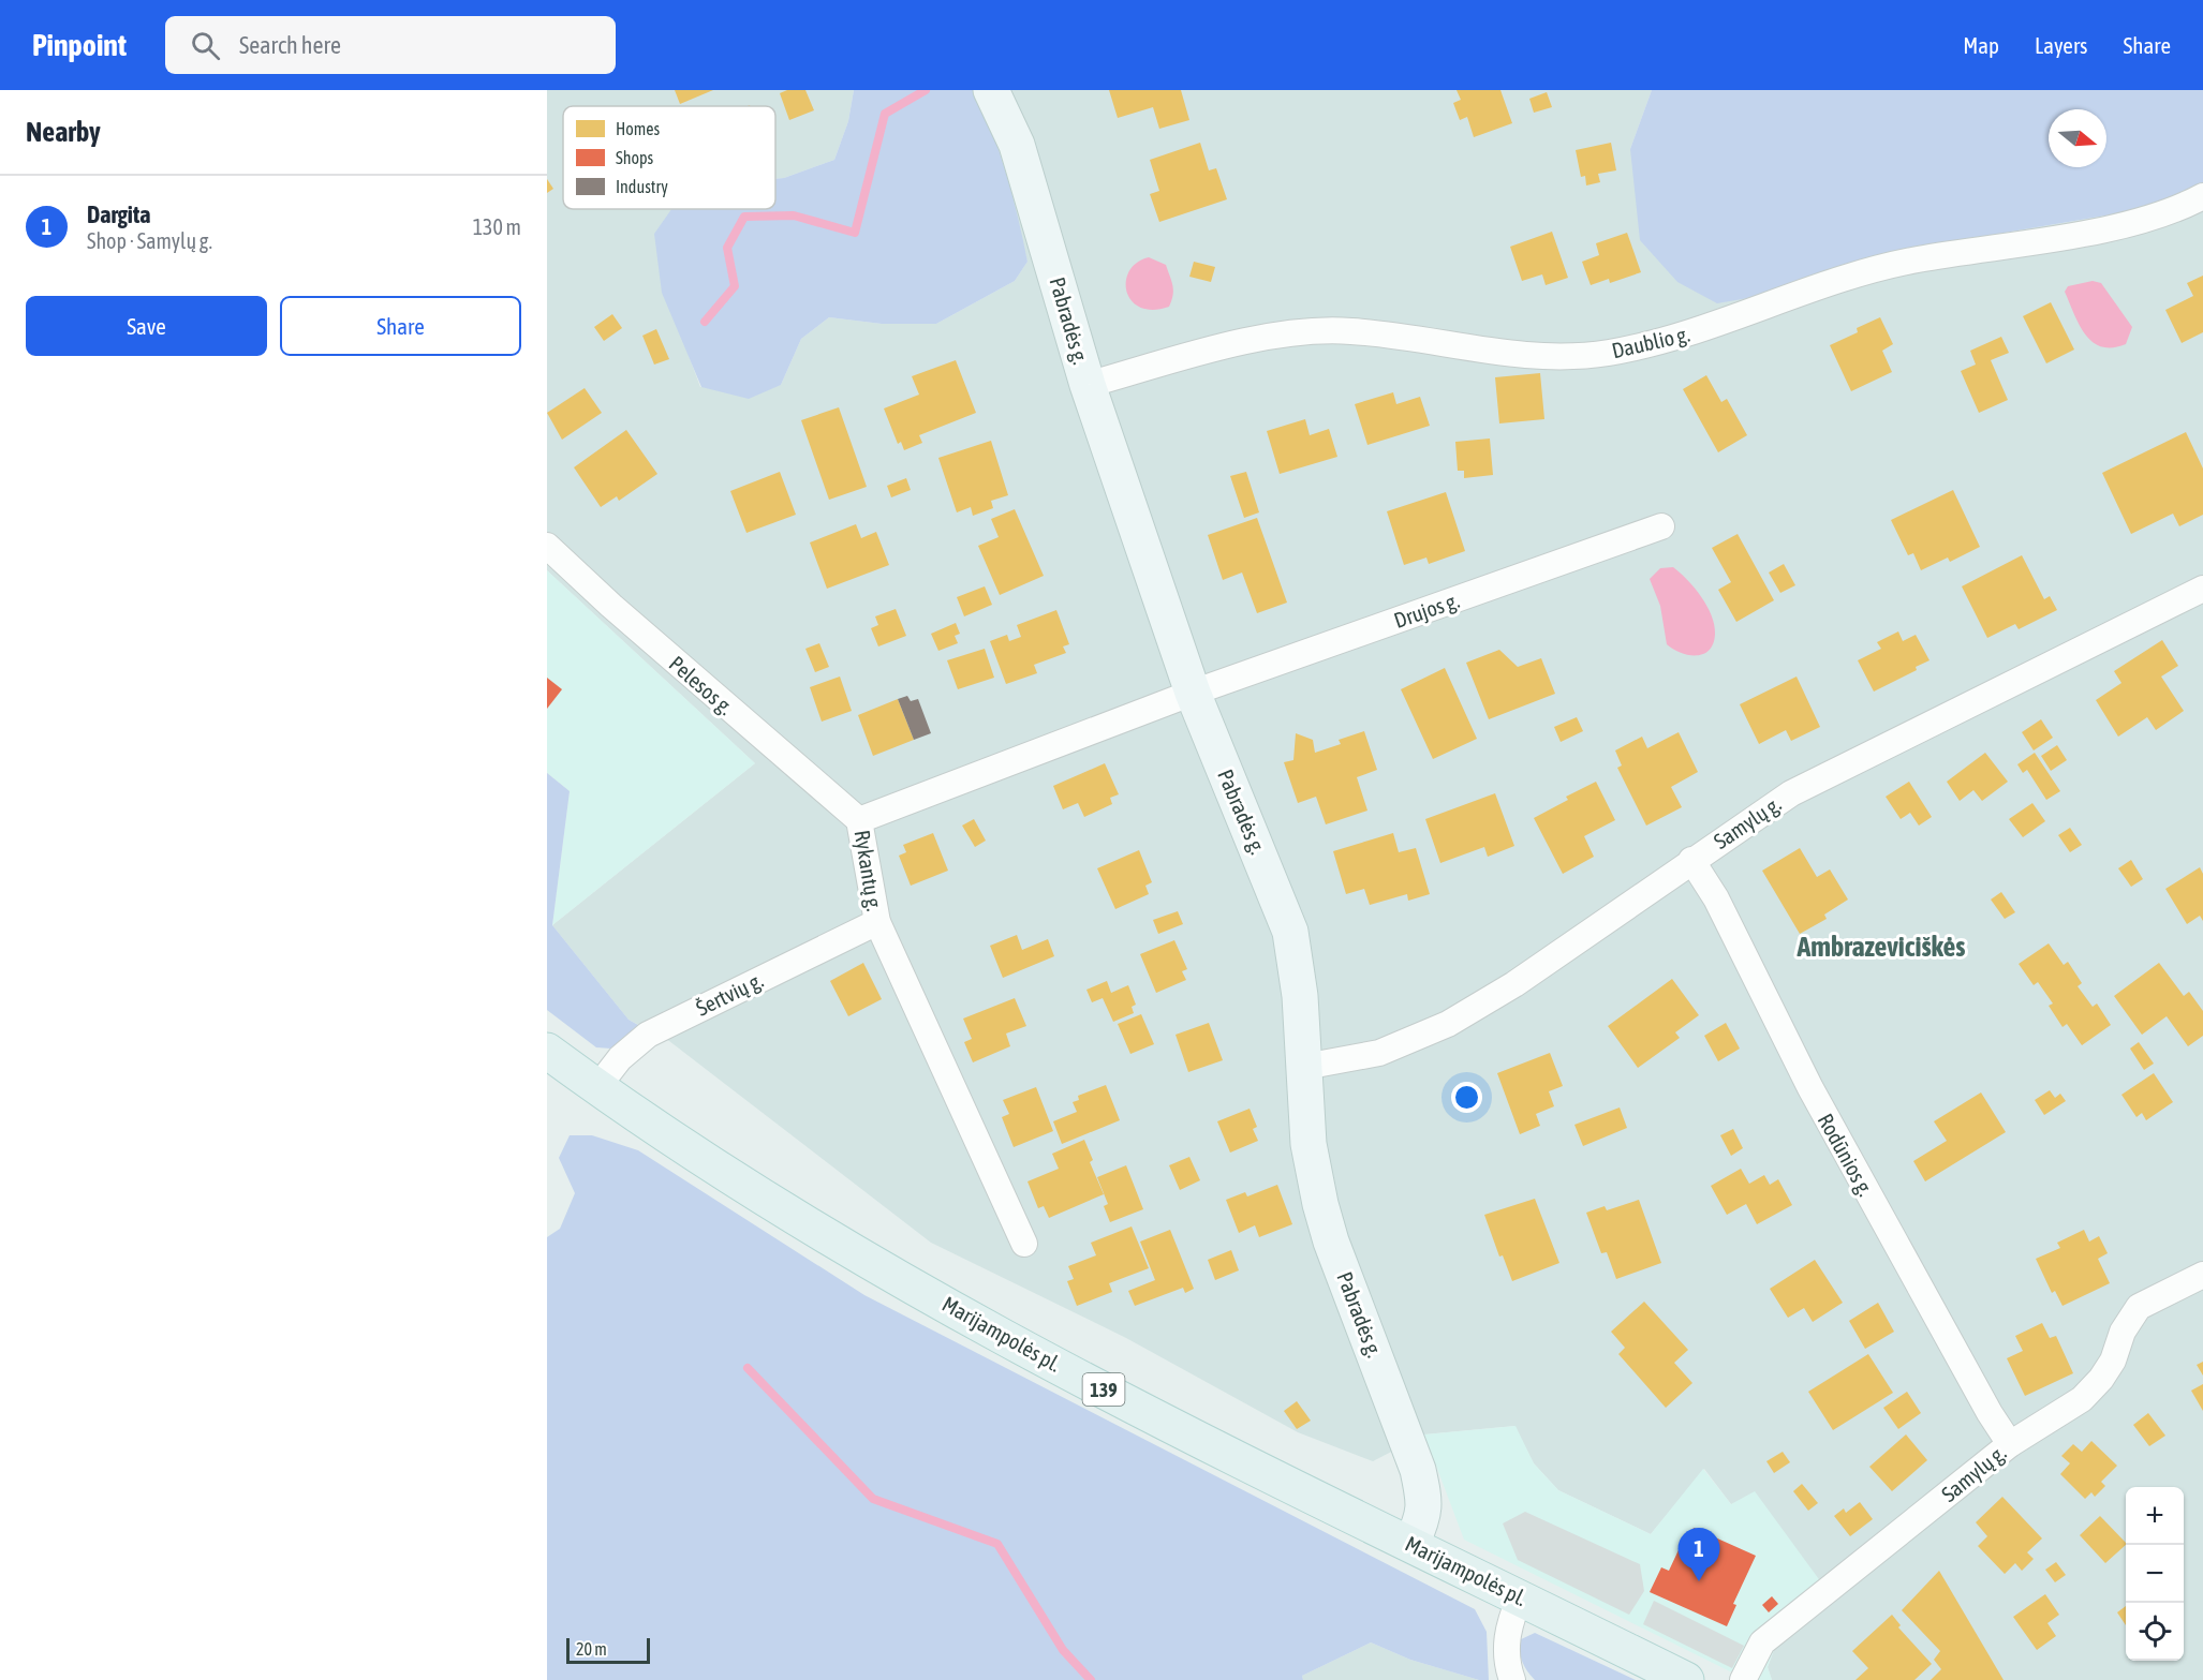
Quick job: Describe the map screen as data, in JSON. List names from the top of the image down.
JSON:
{
  "streets": {
    "main road": ["Marijampolės pl.", "139"],
    "street": [
      "Pabradės g.",
      "Daublio g.",
      "Drujos g.",
      "Pelesos g.",
      "Samylų g.",
      "Rykantų g.",
      "Šertvių g.",
      "Rodūnios g."
    ]
  },
  "crossings": [
    ["Pabradės g.", "Daublio g."],
    ["Pabradės g.", "Drujos g."],
    ["Pabradės g.", "Samylų g."],
    ["Pabradės g.", "Rykantų g."],
    ["Pabradės g.", "Marijampolės pl."],
    ["Drujos g.", "Rykantų g."],
    ["Pelesos g.", "Rykantų g."],
    ["Samylų g.", "Rodūnios g."],
    ["Rykantų g.", "Šertvių g."],
    ["Šertvių g.", "Marijampolės pl."]
  ],
  "districts": ["Ambrazeviciškės"],
  "legend": ["Homes", "Shops", "Industry"],
  "scale_bar": "20 m",
  "north": "right",
  "page": {
    "header": "Pinpoint",
    "search": "Search here",
    "nav": ["Map", "Layers", "Share"],
    "heading": "Nearby",
    "list": [
      {
        "mark": "1",
        "name": "Dargita",
        "note": "Shop · Samylų g.",
        "value": "130 m"
      }
    ],
    "buttons": ["Save", "Share"],
    "map_buttons": ["+", "−"],
    "pins": "1",
    "scale": "20 m"
  }
}
